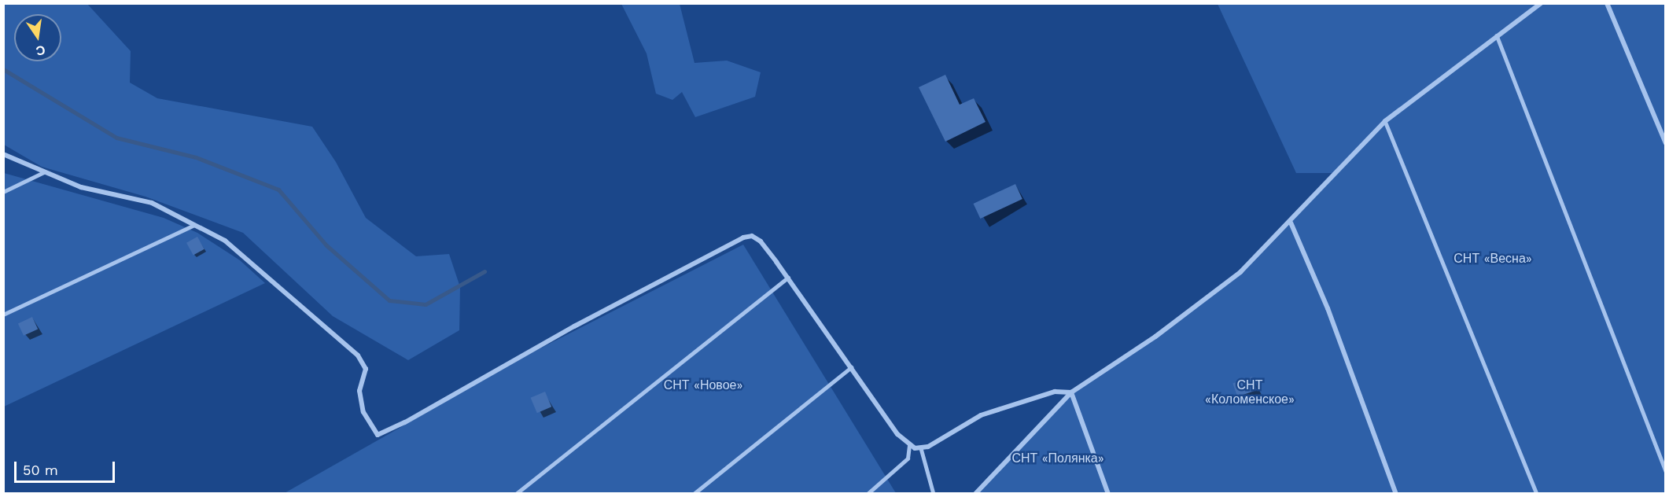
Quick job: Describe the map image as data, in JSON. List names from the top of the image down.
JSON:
{
  "parks": [
    "СНТ «Весна»",
    "СНТ «Новое»",
    "СНТ «Коломенское»",
    "СНТ «Полянка»"
  ],
  "scale_bar": "50 m",
  "north": "bottom"
}
